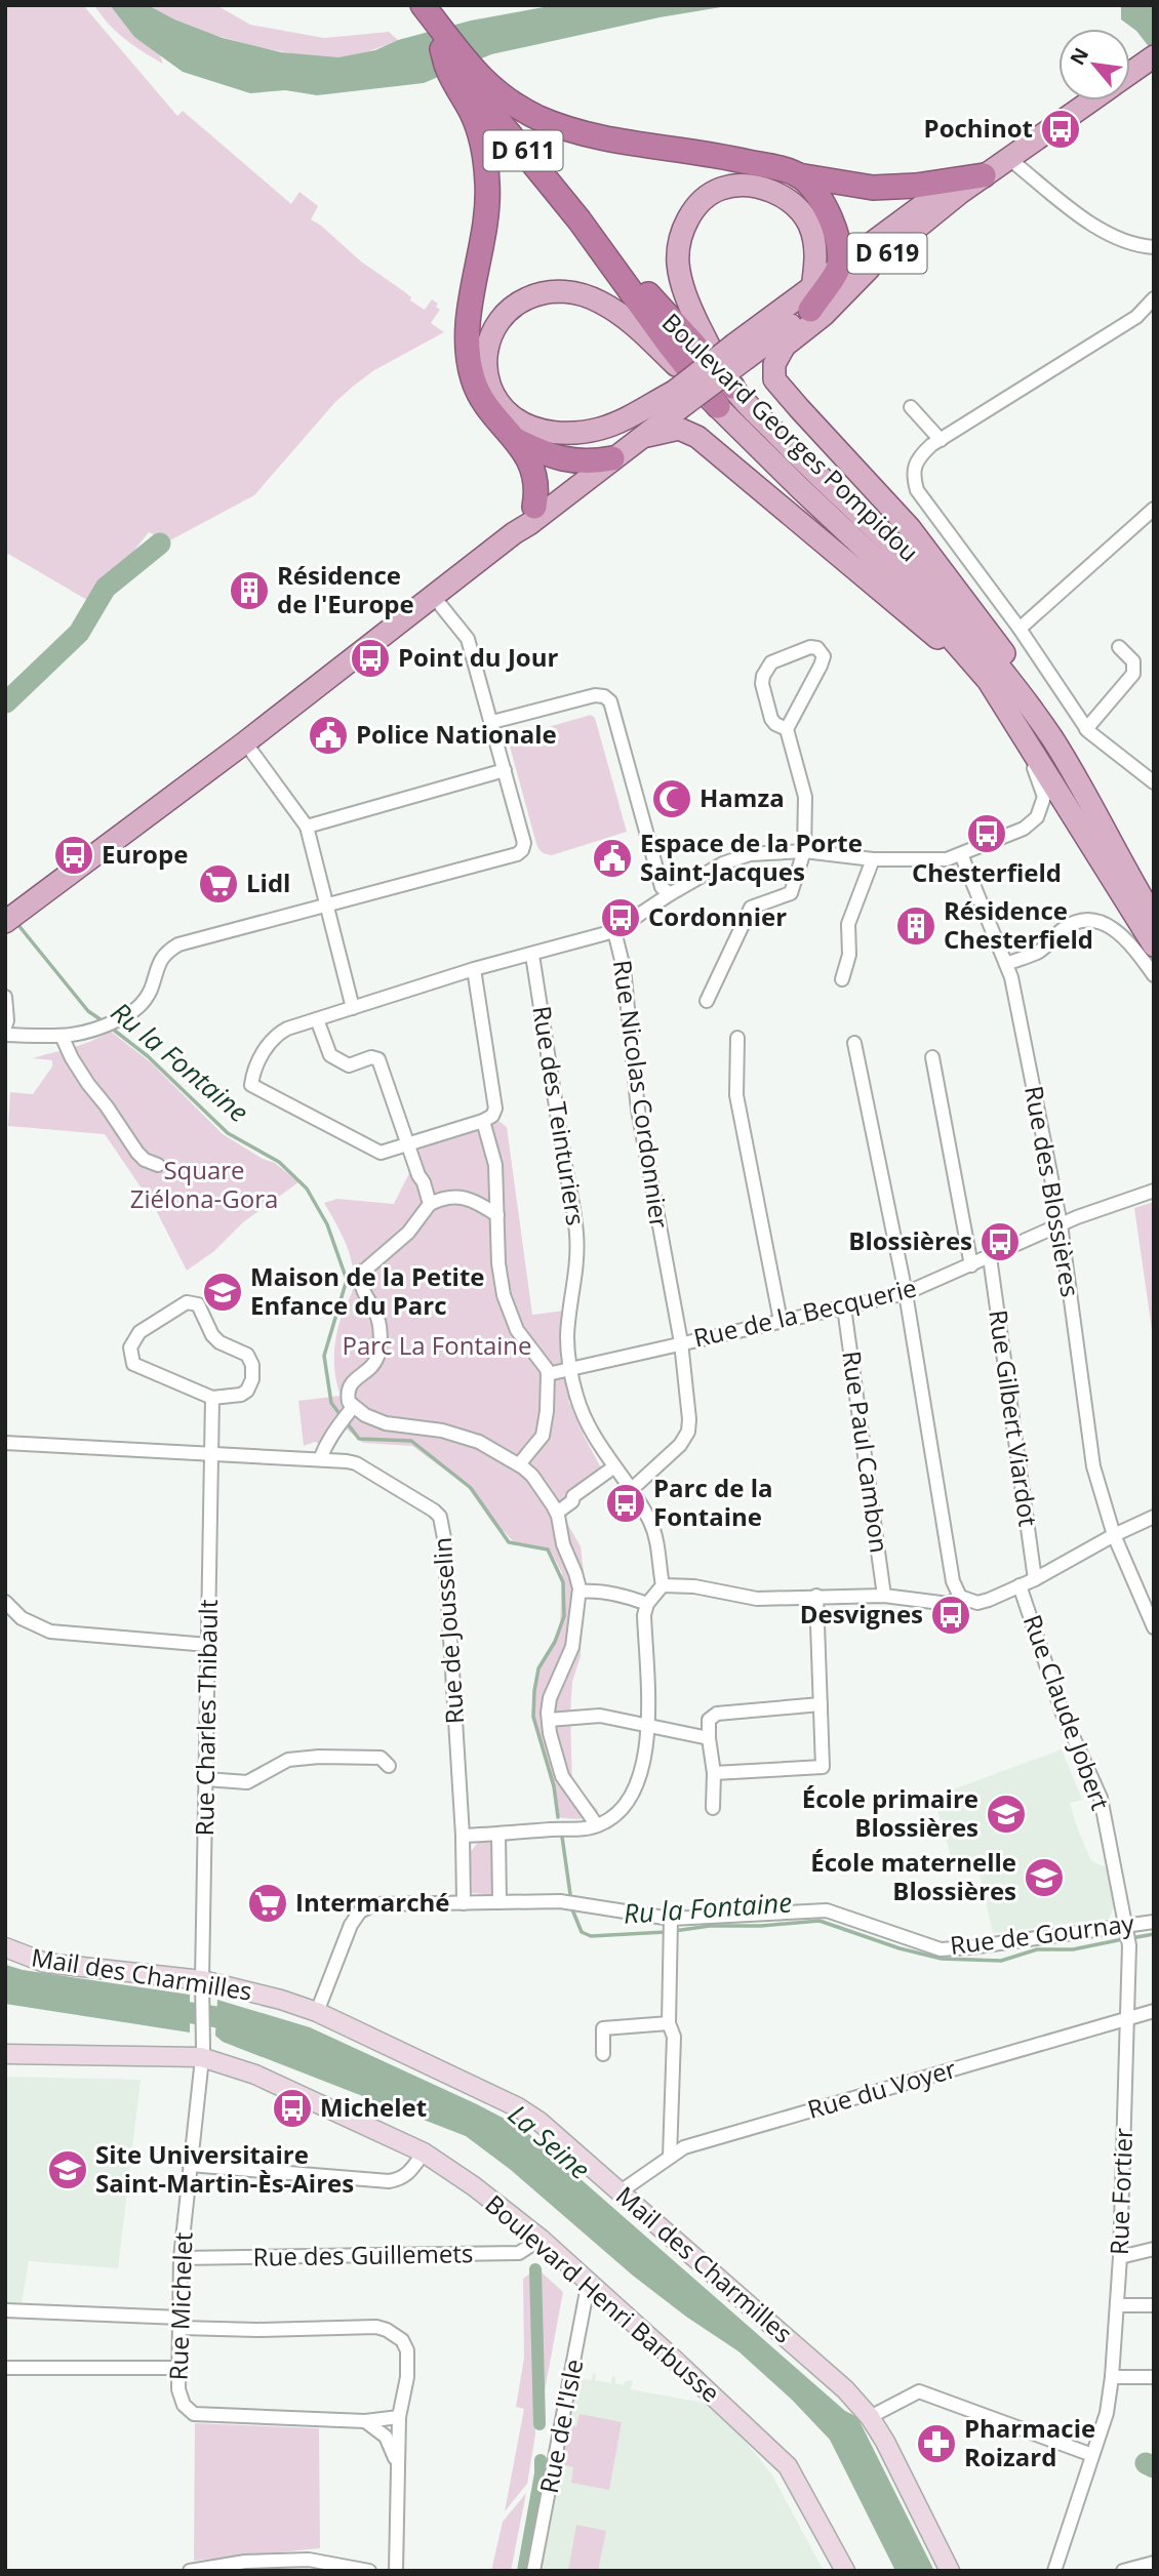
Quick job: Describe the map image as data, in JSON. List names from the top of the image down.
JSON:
{
  "streets": {
    "highway": ["D 611"],
    "main road": [
      "D 619",
      "Boulevard Georges Pompidou",
      "Mail des Charmilles",
      "Boulevard Henri Barbusse"
    ],
    "street": [
      "Rue Nicolas Cordonnier",
      "Rue des Teinturiers",
      "Rue des Blossières",
      "Rue de la Becquerie",
      "Rue Gilbert Viardot",
      "Rue Paul Cambon",
      "Rue de Jousselin",
      "Rue Claude Jobert",
      "Rue Charles Thibault",
      "Rue de Gournay",
      "Rue du Voyer",
      "Rue Fortier",
      "Rue des Guillemets",
      "Rue Michelet",
      "Rue de l'Isle"
    ]
  },
  "crossings": [
    ["D 611", "Boulevard Georges Pompidou"],
    ["D 619", "Boulevard Georges Pompidou"],
    ["Rue Nicolas Cordonnier", "Rue des Teinturiers"],
    ["Rue Nicolas Cordonnier", "Rue de la Becquerie"],
    ["Rue des Teinturiers", "Rue de la Becquerie"],
    ["Rue des Blossières", "Rue de la Becquerie"],
    ["Rue de la Becquerie", "Rue Gilbert Viardot"],
    ["Rue de la Becquerie", "Rue Paul Cambon"],
    ["Rue de Jousselin", "Rue Charles Thibault"],
    ["Rue de Jousselin", "Rue de Gournay"],
    ["Rue Claude Jobert", "Rue de Gournay"],
    ["Rue Claude Jobert", "Rue Fortier"],
    ["Rue Charles Thibault", "Mail des Charmilles"],
    ["Rue Charles Thibault", "Rue Michelet"],
    ["Rue de Gournay", "Mail des Charmilles"],
    ["Rue de Gournay", "Rue Fortier"],
    ["Mail des Charmilles", "Rue du Voyer"],
    ["Mail des Charmilles", "Rue Michelet"],
    ["Rue du Voyer", "Rue Fortier"],
    ["Rue des Guillemets", "Boulevard Henri Barbusse"],
    ["Rue des Guillemets", "Rue Michelet"],
    ["Boulevard Henri Barbusse", "Rue Michelet"],
    ["Boulevard Henri Barbusse", "Rue de l'Isle"]
  ],
  "water": ["Ru la Fontaine", "La Seine"],
  "parks": ["Square Ziélona-Gora", "Parc La Fontaine"],
  "places": {
    "bus stop": [
      "Pochinot",
      "Point du Jour",
      "Chesterfield",
      "Europe",
      "Cordonnier",
      "Blossières",
      "Parc de la Fontaine",
      "Desvignes",
      "Michelet"
    ],
    "building": ["Résidence de l'Europe", "Résidence Chesterfield"],
    "public building": ["Police Nationale", "Espace de la Porte Saint-Jacques"],
    "mosque": ["Hamza"],
    "supermarket": ["Lidl", "Intermarché"],
    "school or university": [
      "Maison de la Petite Enfance du Parc",
      "École primaire Blossières",
      "École maternelle Blossières",
      "Site Universitaire Saint-Martin-Ès-Aires"
    ],
    "pharmacy": ["Pharmacie Roizard"]
  },
  "north": "top left"
}
